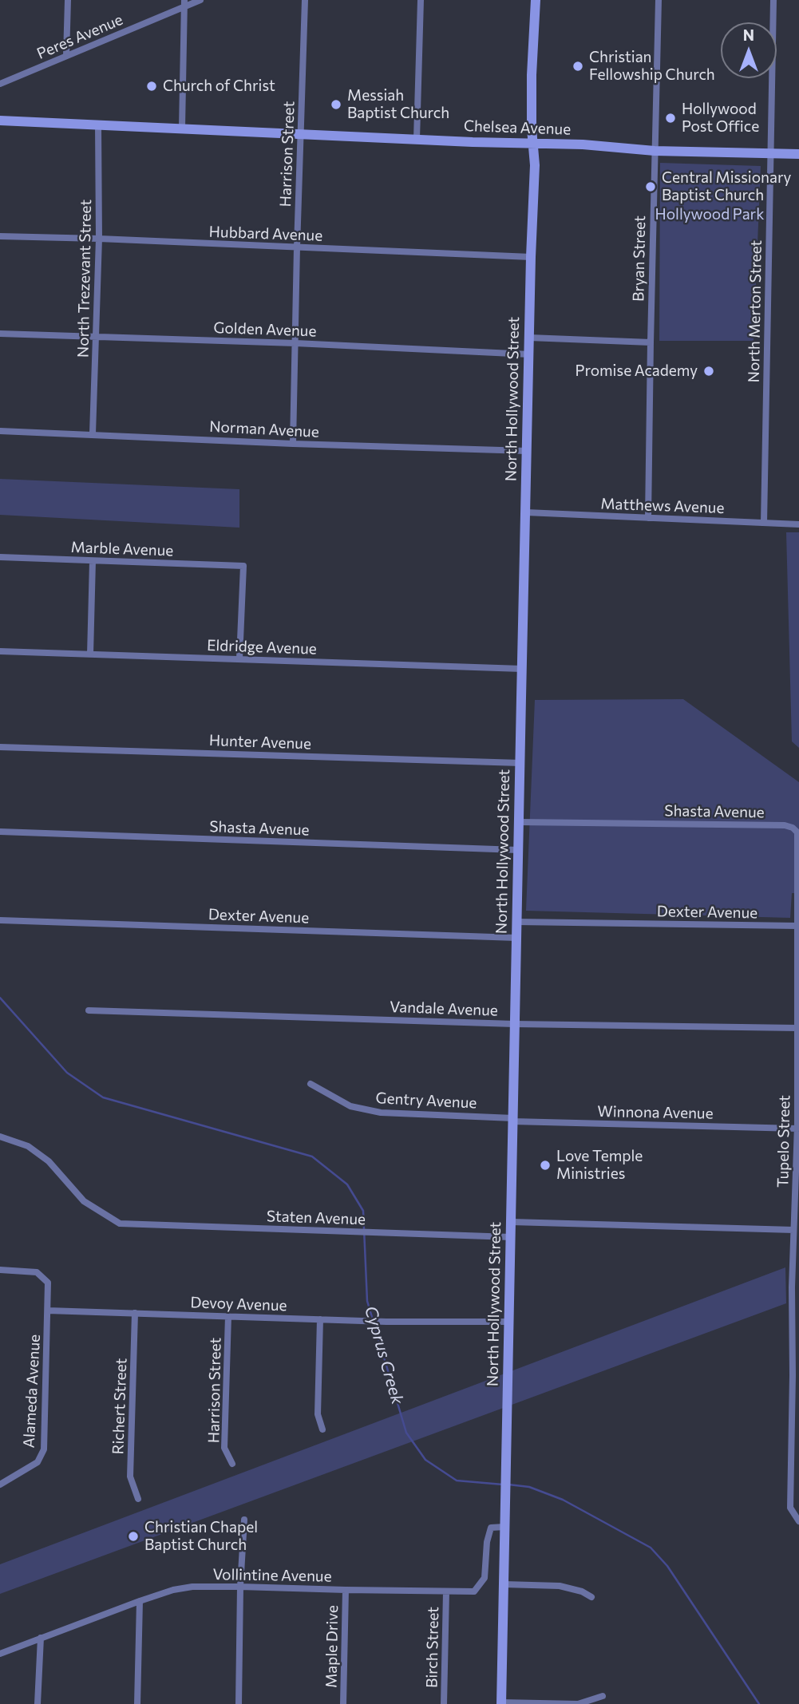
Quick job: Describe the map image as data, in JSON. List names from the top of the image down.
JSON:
{
  "streets": {
    "main road": ["Chelsea Avenue", "North Hollywood Street"],
    "street": [
      "Peres Avenue",
      "Harrison Street",
      "Hubbard Avenue",
      "Bryan Street",
      "North Trezevant Street",
      "North Merton Street",
      "Golden Avenue",
      "Norman Avenue",
      "Matthews Avenue",
      "Marble Avenue",
      "Eldridge Avenue",
      "Hunter Avenue",
      "Shasta Avenue",
      "Dexter Avenue",
      "Vandale Avenue",
      "Gentry Avenue",
      "Winnona Avenue",
      "Tupelo Street",
      "Staten Avenue",
      "Devoy Avenue",
      "Alameda Avenue",
      "Richert Street",
      "Vollintine Avenue",
      "Maple Drive",
      "Birch Street"
    ]
  },
  "crossings": [
    ["Chelsea Avenue", "Harrison Street"],
    ["Chelsea Avenue", "Bryan Street"],
    ["Chelsea Avenue", "North Trezevant Street"],
    ["Chelsea Avenue", "North Merton Street"],
    ["Chelsea Avenue", "North Hollywood Street"],
    ["Harrison Street", "Hubbard Avenue"],
    ["Harrison Street", "Golden Avenue"],
    ["Harrison Street", "Norman Avenue"],
    ["Harrison Street", "Devoy Avenue"],
    ["Hubbard Avenue", "North Trezevant Street"],
    ["Hubbard Avenue", "North Hollywood Street"],
    ["Bryan Street", "Matthews Avenue"],
    ["North Trezevant Street", "Golden Avenue"],
    ["North Trezevant Street", "Norman Avenue"],
    ["North Merton Street", "Matthews Avenue"],
    ["Golden Avenue", "North Hollywood Street"],
    ["North Hollywood Street", "Norman Avenue"],
    ["North Hollywood Street", "Matthews Avenue"],
    ["North Hollywood Street", "Eldridge Avenue"],
    ["North Hollywood Street", "Hunter Avenue"],
    ["North Hollywood Street", "Shasta Avenue"],
    ["North Hollywood Street", "Dexter Avenue"],
    ["North Hollywood Street", "Vandale Avenue"],
    ["North Hollywood Street", "Gentry Avenue"],
    ["North Hollywood Street", "Winnona Avenue"],
    ["North Hollywood Street", "Staten Avenue"],
    ["North Hollywood Street", "Devoy Avenue"],
    ["North Hollywood Street", "Vollintine Avenue"],
    ["Marble Avenue", "Eldridge Avenue"],
    ["Shasta Avenue", "Tupelo Street"],
    ["Dexter Avenue", "Tupelo Street"],
    ["Vandale Avenue", "Tupelo Street"],
    ["Gentry Avenue", "Winnona Avenue"],
    ["Winnona Avenue", "Tupelo Street"],
    ["Devoy Avenue", "Alameda Avenue"],
    ["Devoy Avenue", "Richert Street"],
    ["Vollintine Avenue", "Maple Drive"],
    ["Vollintine Avenue", "Birch Street"]
  ],
  "water": ["Cyprus Creek"],
  "parks": ["Hollywood Park"],
  "places": [
    "Christian Fellowship Church",
    "Church of Christ",
    "Messiah Baptist Church",
    "Hollywood Post Office",
    "Central Missionary Baptist Church",
    "Promise Academy",
    "Love Temple Ministries",
    "Christian Chapel Baptist Church"
  ],
  "north": "top"
}
